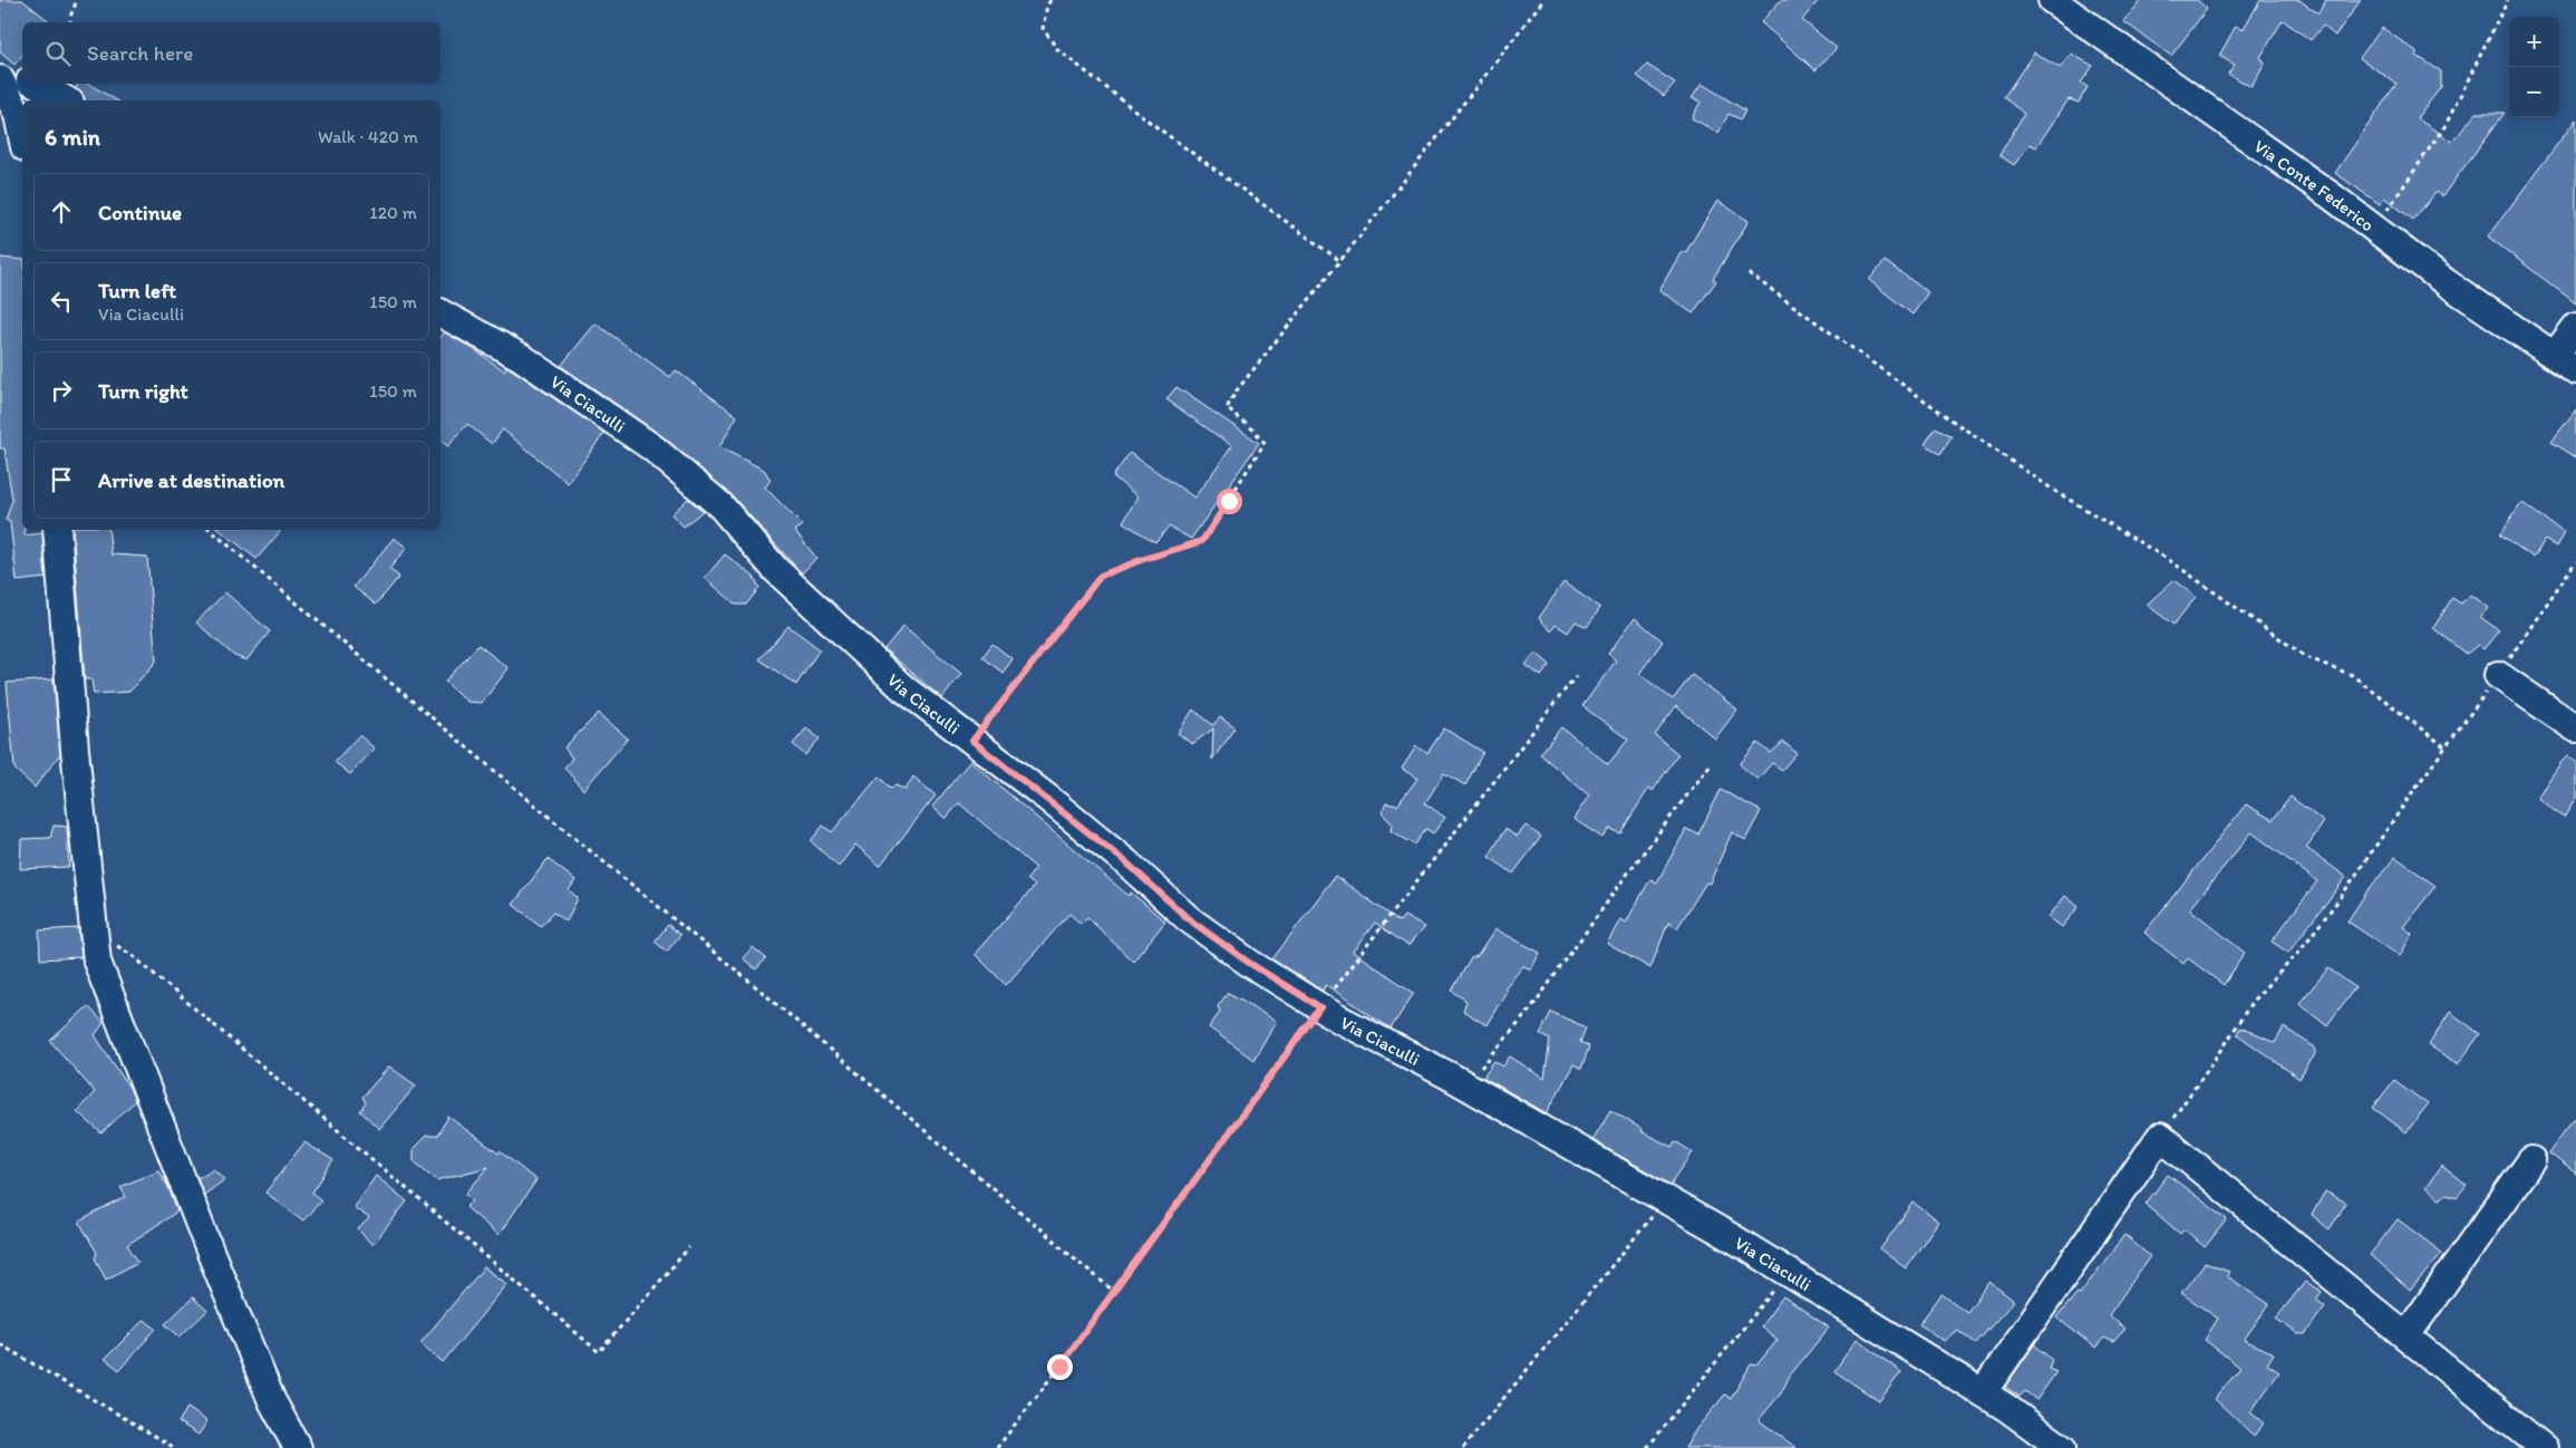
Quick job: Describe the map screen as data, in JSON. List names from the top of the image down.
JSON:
{
  "streets": {
    "street": ["Via Conte Federico", "Via Ciaculli"]
  },
  "page": {
    "map_buttons": ["+", "−"],
    "search": "Search here",
    "heading": ["6 min", "Walk · 420 m"],
    "list": [
      ["Continue", "120 m"],
      ["Turn left", "Via Ciaculli", "150 m"],
      ["Turn right", "150 m"],
      "Arrive at destination"
    ]
  }
}
